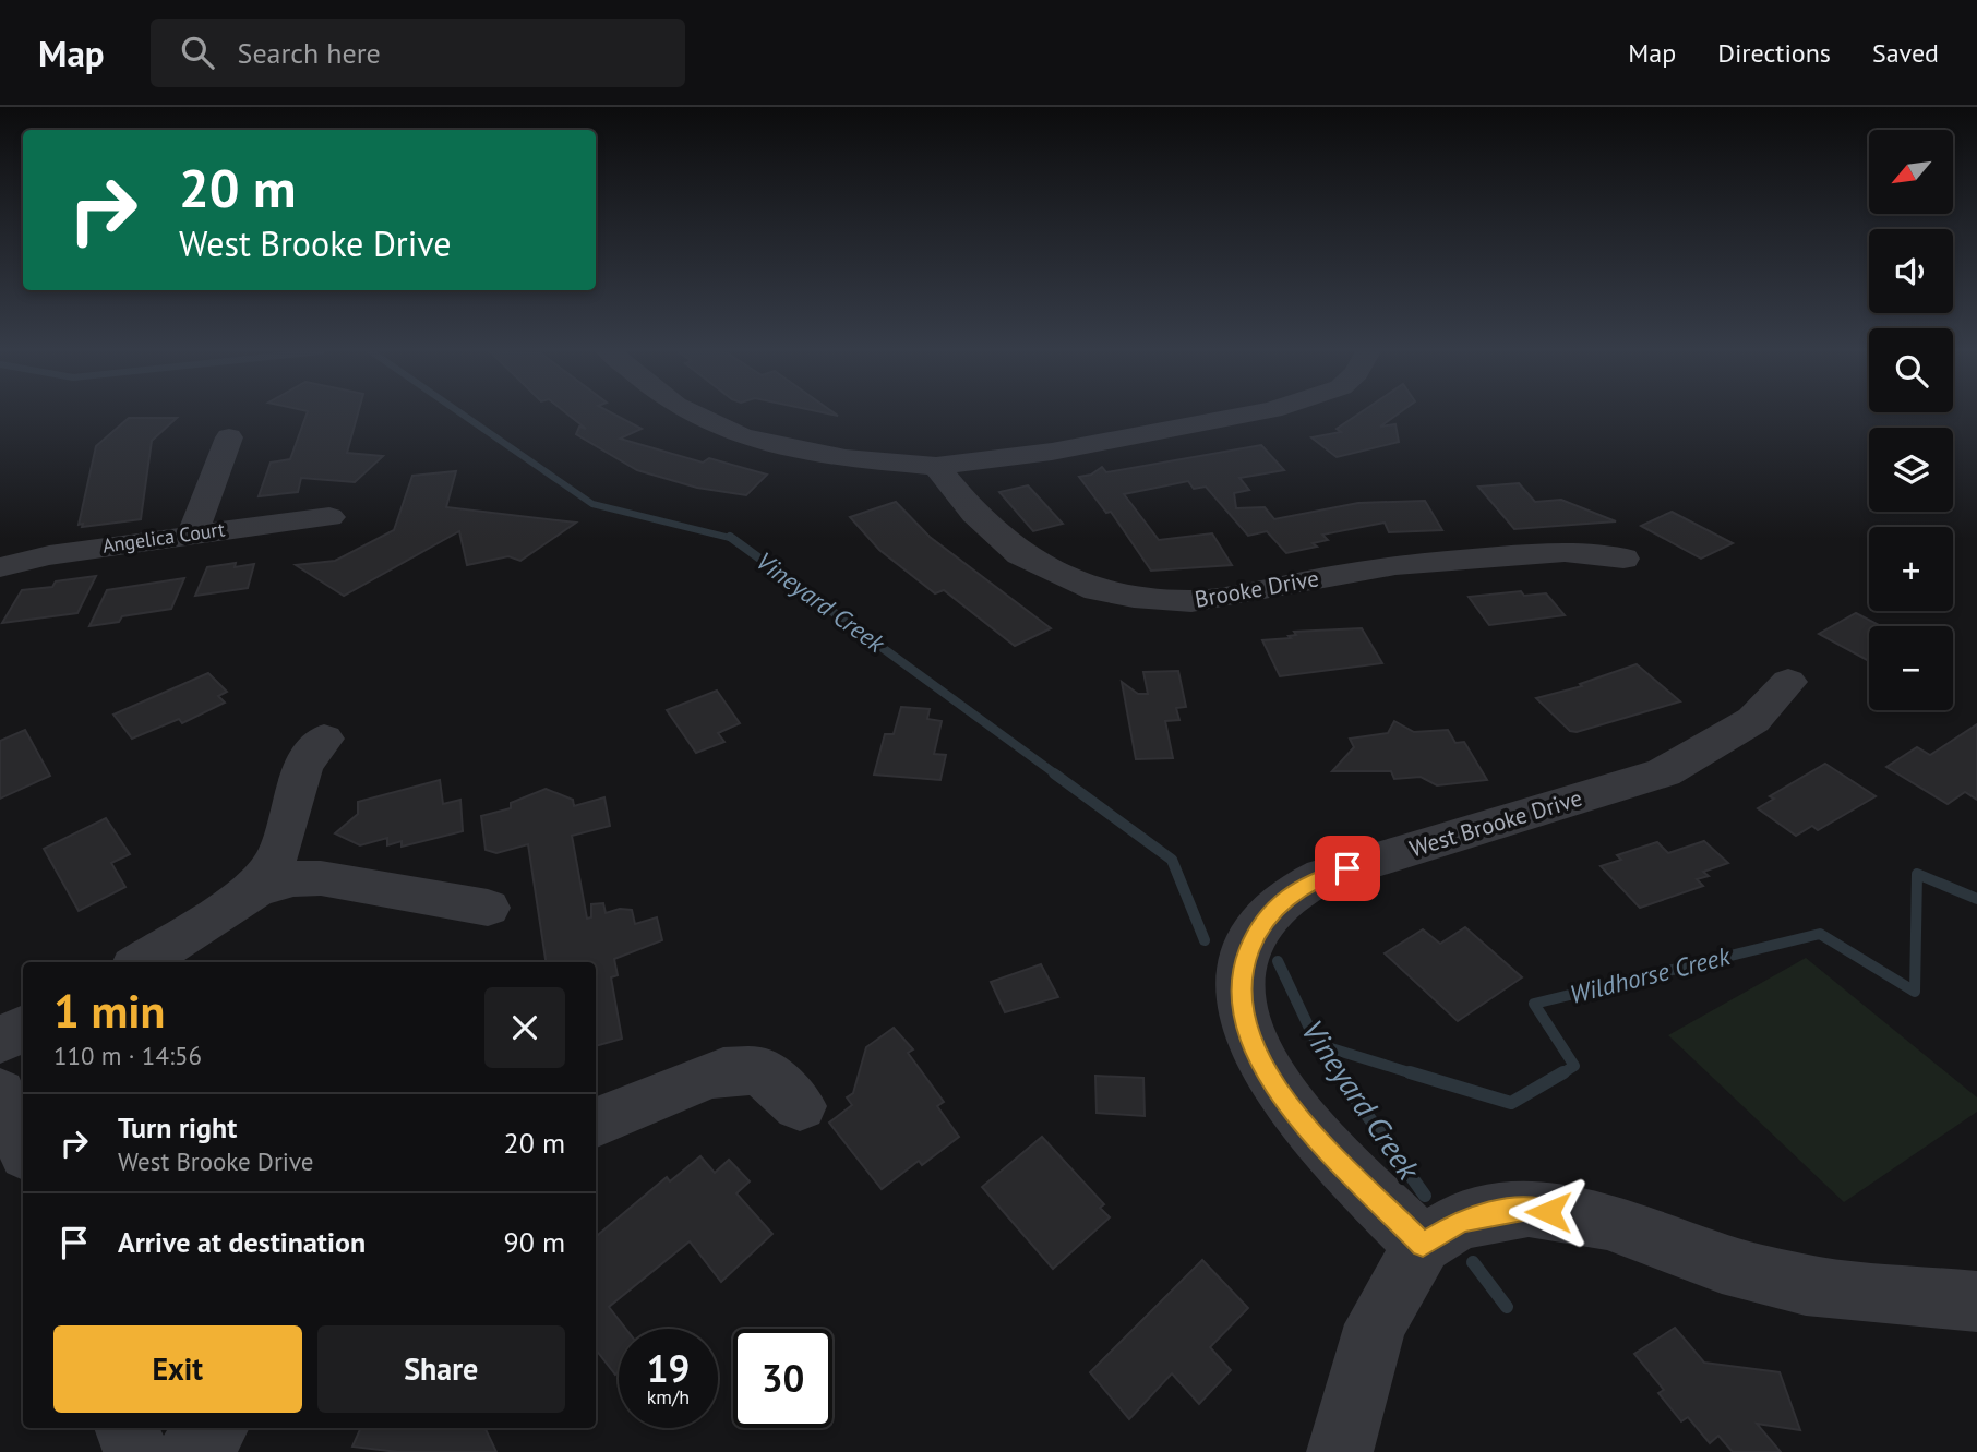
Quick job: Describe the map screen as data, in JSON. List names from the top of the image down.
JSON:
{
  "streets": {
    "street": ["Angelica Court", "Brooke Drive", "West Brooke Drive"]
  },
  "water": ["Vineyard Creek", "Wildhorse Creek"],
  "north": "bottom left",
  "page": {
    "header": "Map",
    "search": "Search here",
    "nav": ["Map", "Directions", "Saved"],
    "map_buttons": ["+", "−"],
    "turn": ["20 m", "West Brooke Drive"],
    "heading": ["1 min", "110 m · 14:56"],
    "list": [
      {
        "name": "Turn right",
        "note": "West Brooke Drive",
        "value": "20 m"
      },
      {
        "name": "Arrive at destination",
        "value": "90 m"
      }
    ],
    "buttons": ["Exit", "Share"],
    "speed": "19 km/h",
    "limit": "30"
  }
}
